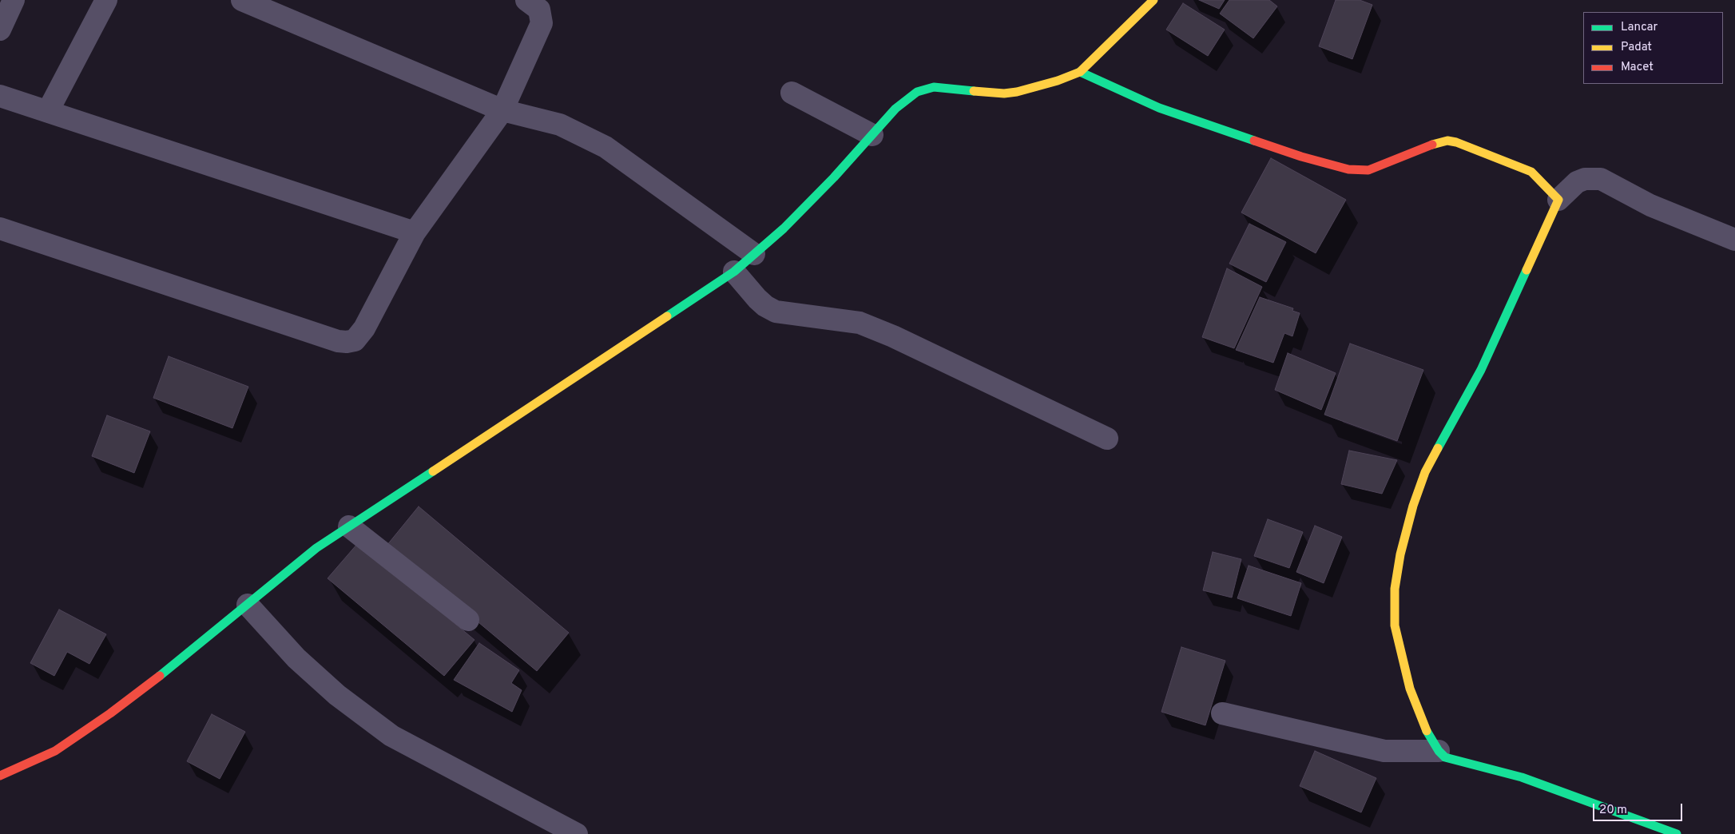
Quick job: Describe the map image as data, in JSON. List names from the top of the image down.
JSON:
{
  "legend": ["Lancar", "Padat", "Macet"],
  "scale_bar": "20 m"
}
